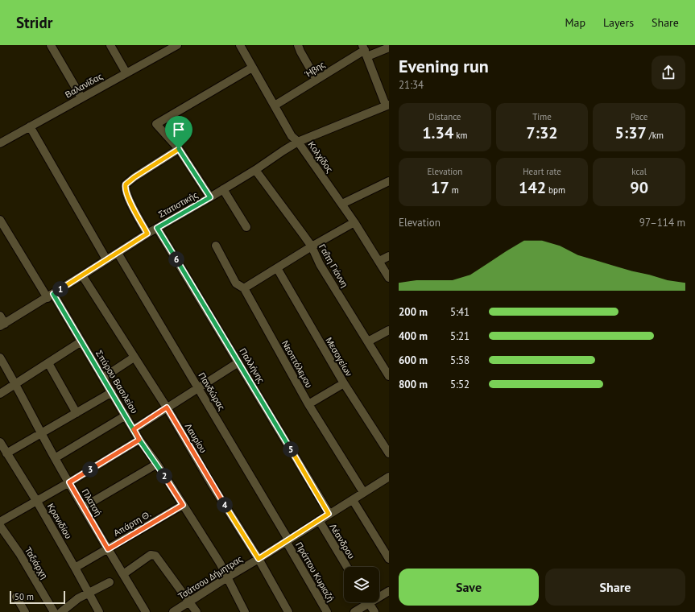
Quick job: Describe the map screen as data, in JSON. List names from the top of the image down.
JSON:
{
  "streets": {
    "street": [
      "Ήβης",
      "Βαλανίδας",
      "Κολχίδος",
      "Στατιστικής",
      "Γαΐτη Γιάννη",
      "Μεσογείων",
      "Νεοπτόλεμου",
      "Παλλήνης",
      "Σπύρου Βασιλείου",
      "Πανδώρας",
      "Λαυρίου",
      "Πλατσή",
      "Κρανιδίου",
      "Απάρτη Θ.",
      "Λέανδρου",
      "Ταξιάρχη",
      "Πράττου Κυριαζή",
      "Τσάτσου Δήμητρας"
    ]
  },
  "crossings": [
    ["Ήβης", "Κολχίδος"],
    ["Κολχίδος", "Στατιστικής"],
    ["Στατιστικής", "Γαΐτη Γιάννη"],
    ["Στατιστικής", "Παλλήνης"],
    ["Στατιστικής", "Σπύρου Βασιλείου"],
    ["Στατιστικής", "Πανδώρας"],
    ["Στατιστικής", "Λαυρίου"],
    ["Νεοπτόλεμου", "Τσάτσου Δήμητρας"],
    ["Παλλήνης", "Τσάτσου Δήμητρας"],
    ["Σπύρου Βασιλείου", "Απάρτη Θ."],
    ["Σπύρου Βασιλείου", "Τσάτσου Δήμητρας"],
    ["Πανδώρας", "Πράττου Κυριαζή"],
    ["Πανδώρας", "Τσάτσου Δήμητρας"],
    ["Λαυρίου", "Τσάτσου Δήμητρας"],
    ["Πλατσή", "Απάρτη Θ."],
    ["Κρανιδίου", "Απάρτη Θ."],
    ["Λέανδρου", "Τσάτσου Δήμητρας"],
    ["Πράττου Κυριαζή", "Τσάτσου Δήμητρας"]
  ],
  "scale_bar": "50 m",
  "page": {
    "header": "Stridr",
    "nav": ["Map", "Layers", "Share"],
    "heading": ["Evening run", "21:34"],
    "stats": [
      ["Distance", "1.34 km"],
      ["Time", "7:32"],
      ["Pace", "5:37 /km"],
      ["Elevation", "17 m"],
      ["Heart rate", "142 bpm"],
      ["kcal", "90"]
    ],
    "chart": ["Elevation", "97–114 m"],
    "pins": [
      "6",
      "1",
      "5",
      "3",
      "2",
      "4"
    ],
    "list": [
      {
        "name": "200 m",
        "note": "5:41"
      },
      {
        "name": "400 m",
        "note": "5:21"
      },
      {
        "name": "600 m",
        "note": "5:58"
      },
      {
        "name": "800 m",
        "note": "5:52"
      }
    ],
    "buttons": ["Save", "Share"],
    "scale": "50 m"
  }
}
